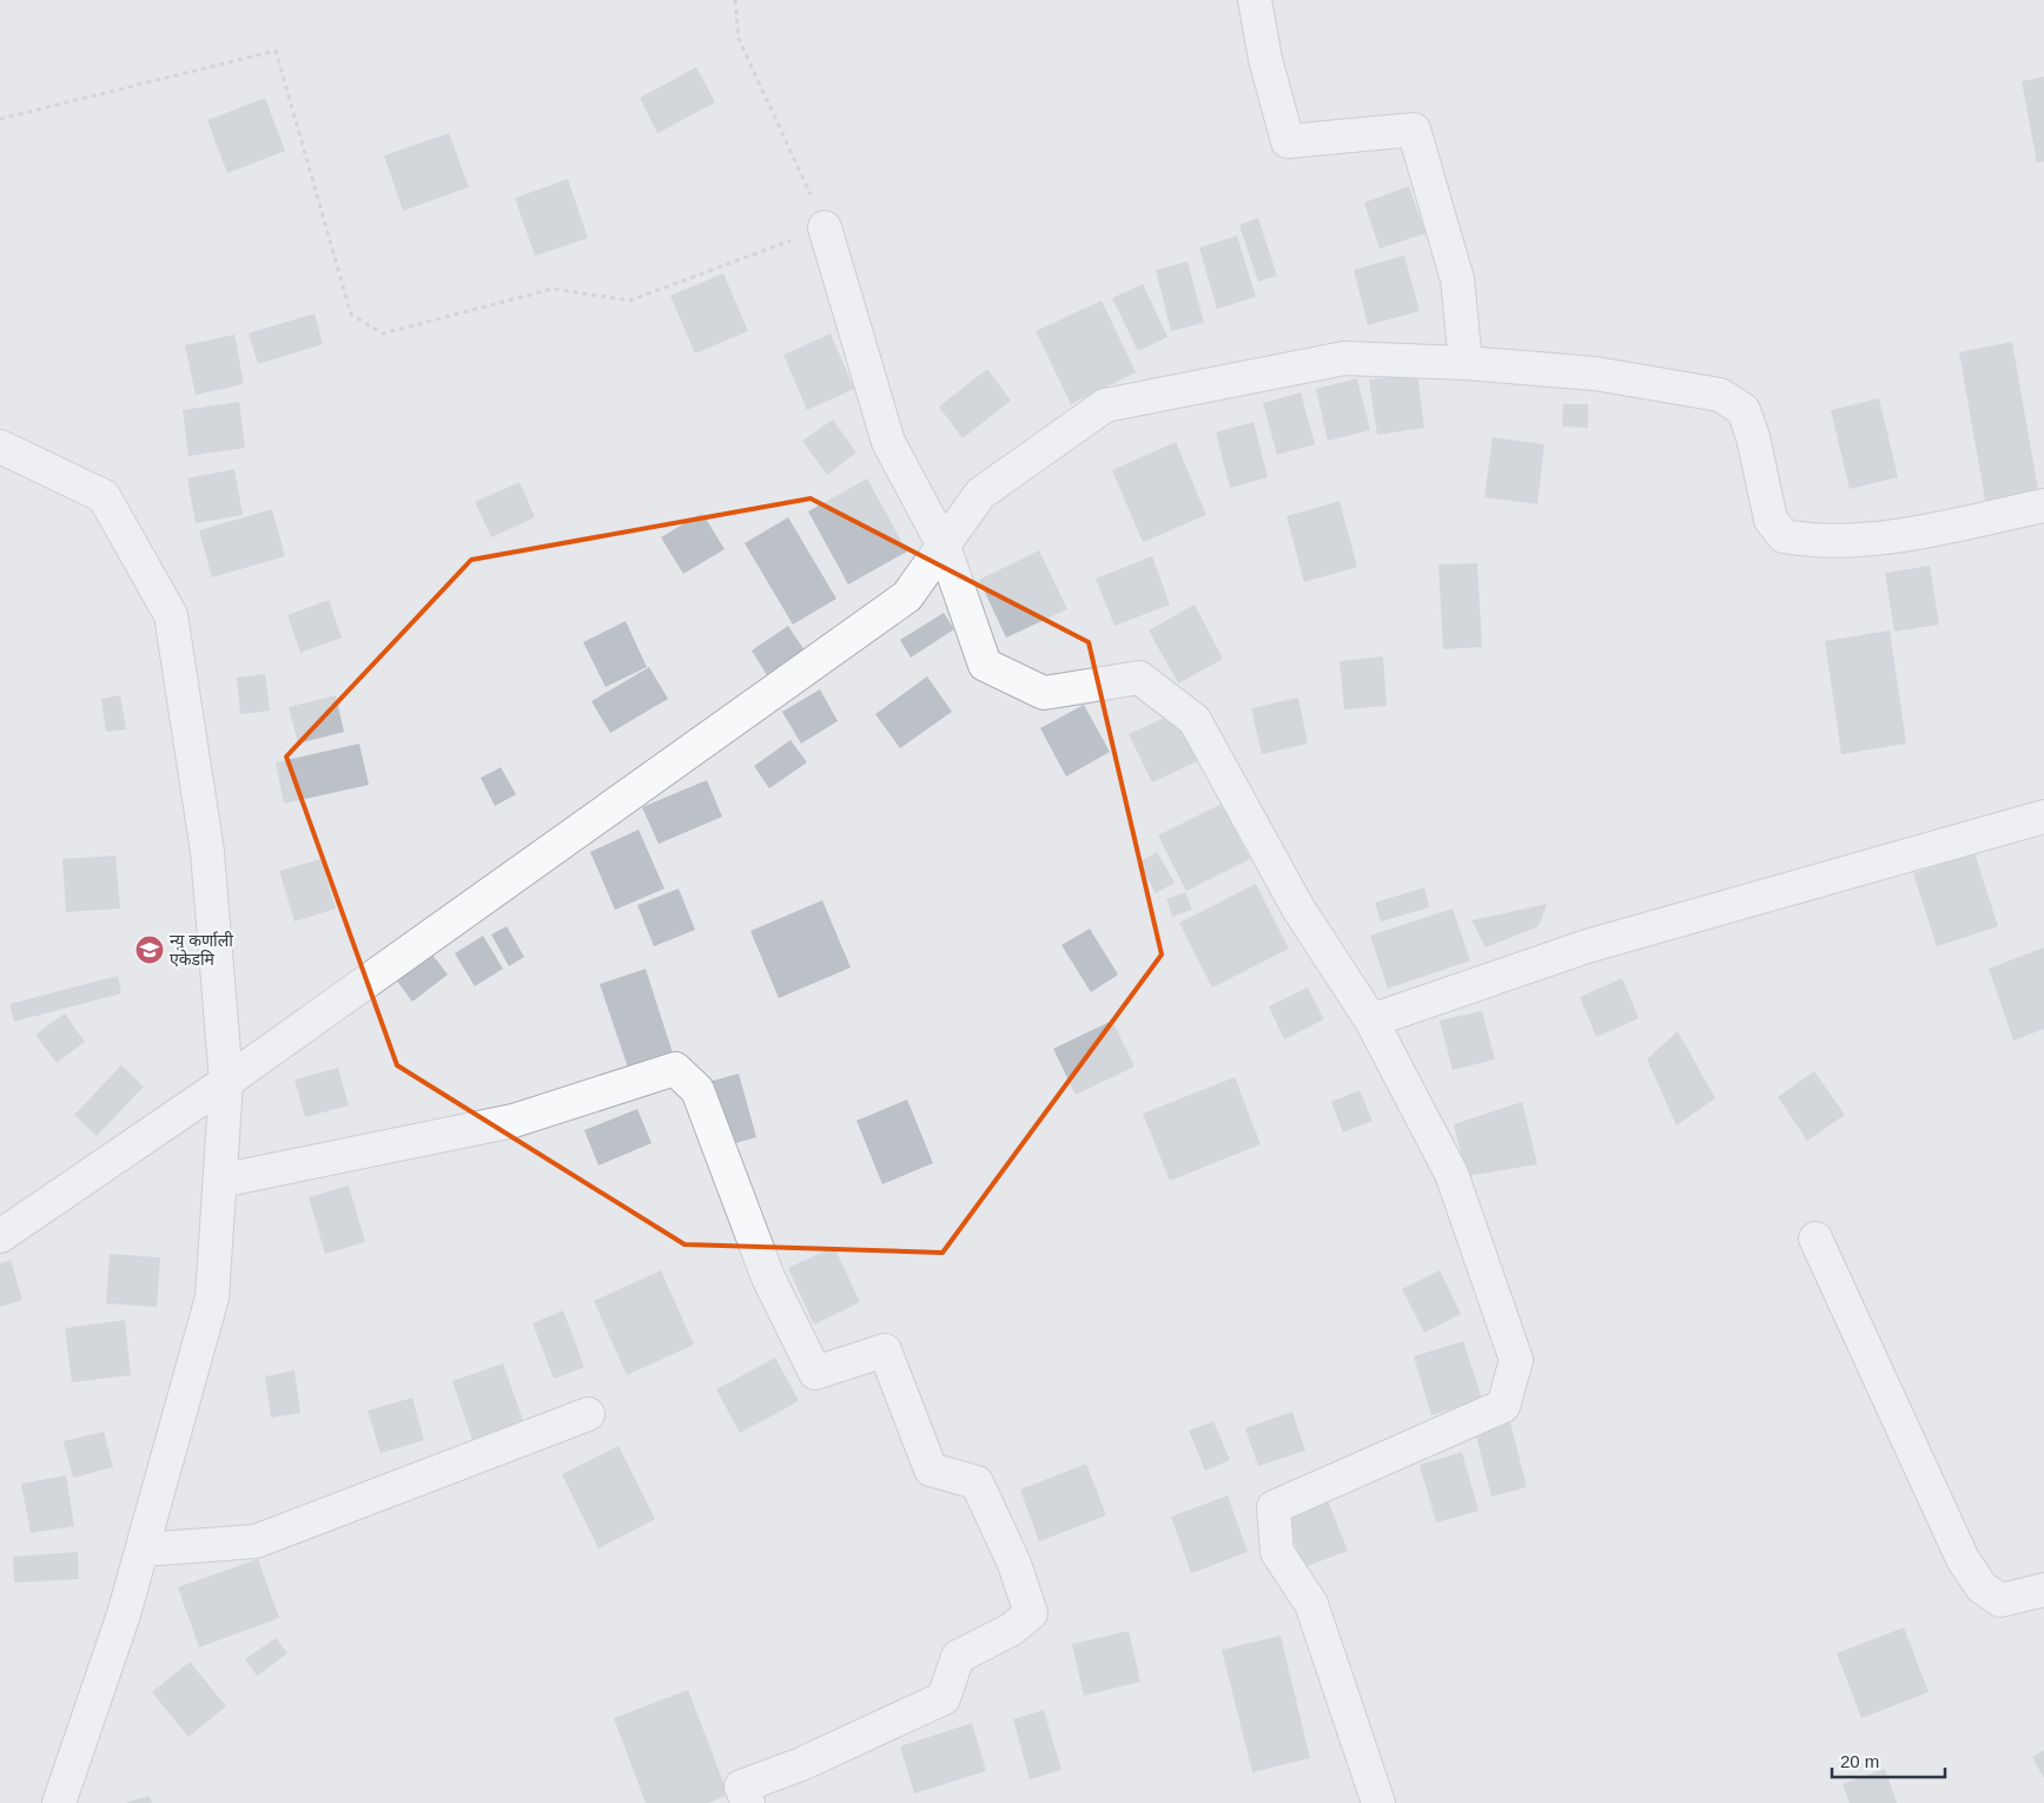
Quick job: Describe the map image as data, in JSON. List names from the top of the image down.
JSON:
{
  "places": {
    "school or university": ["न्यु कर्णाली एकेडमि"]
  },
  "scale_bar": "20 m"
}
